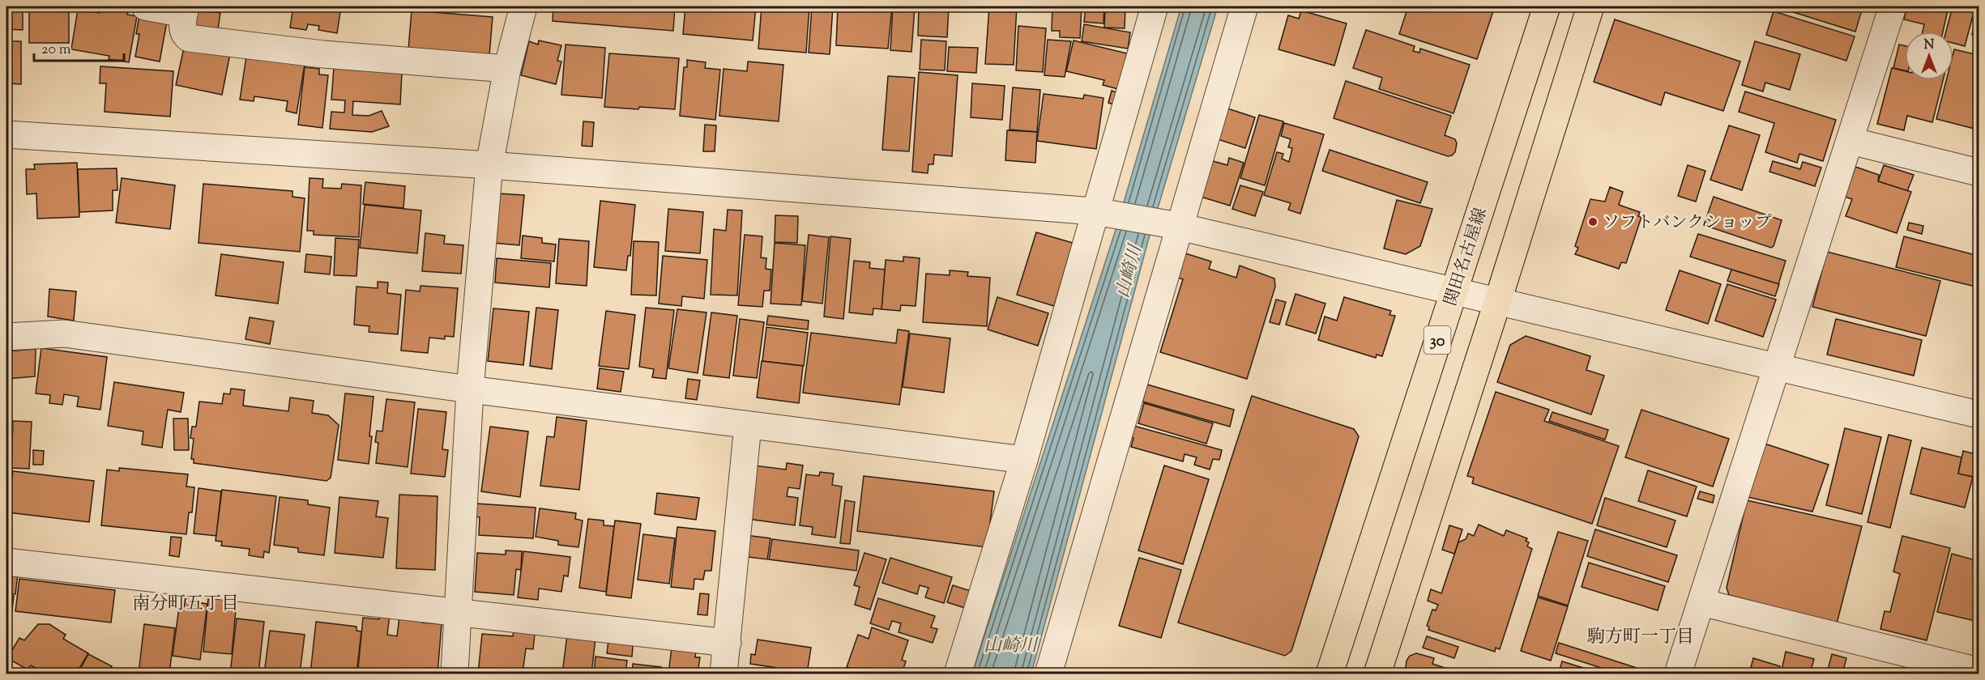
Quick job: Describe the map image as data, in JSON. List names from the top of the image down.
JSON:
{
  "streets": {
    "main road": ["関田名古屋線", "30"]
  },
  "districts": ["南分町五丁目", "駒方町一丁目"],
  "water": ["山崎川"],
  "places": ["ソフトバンクショップ"],
  "scale_bar": "20 m",
  "north": "top"
}
